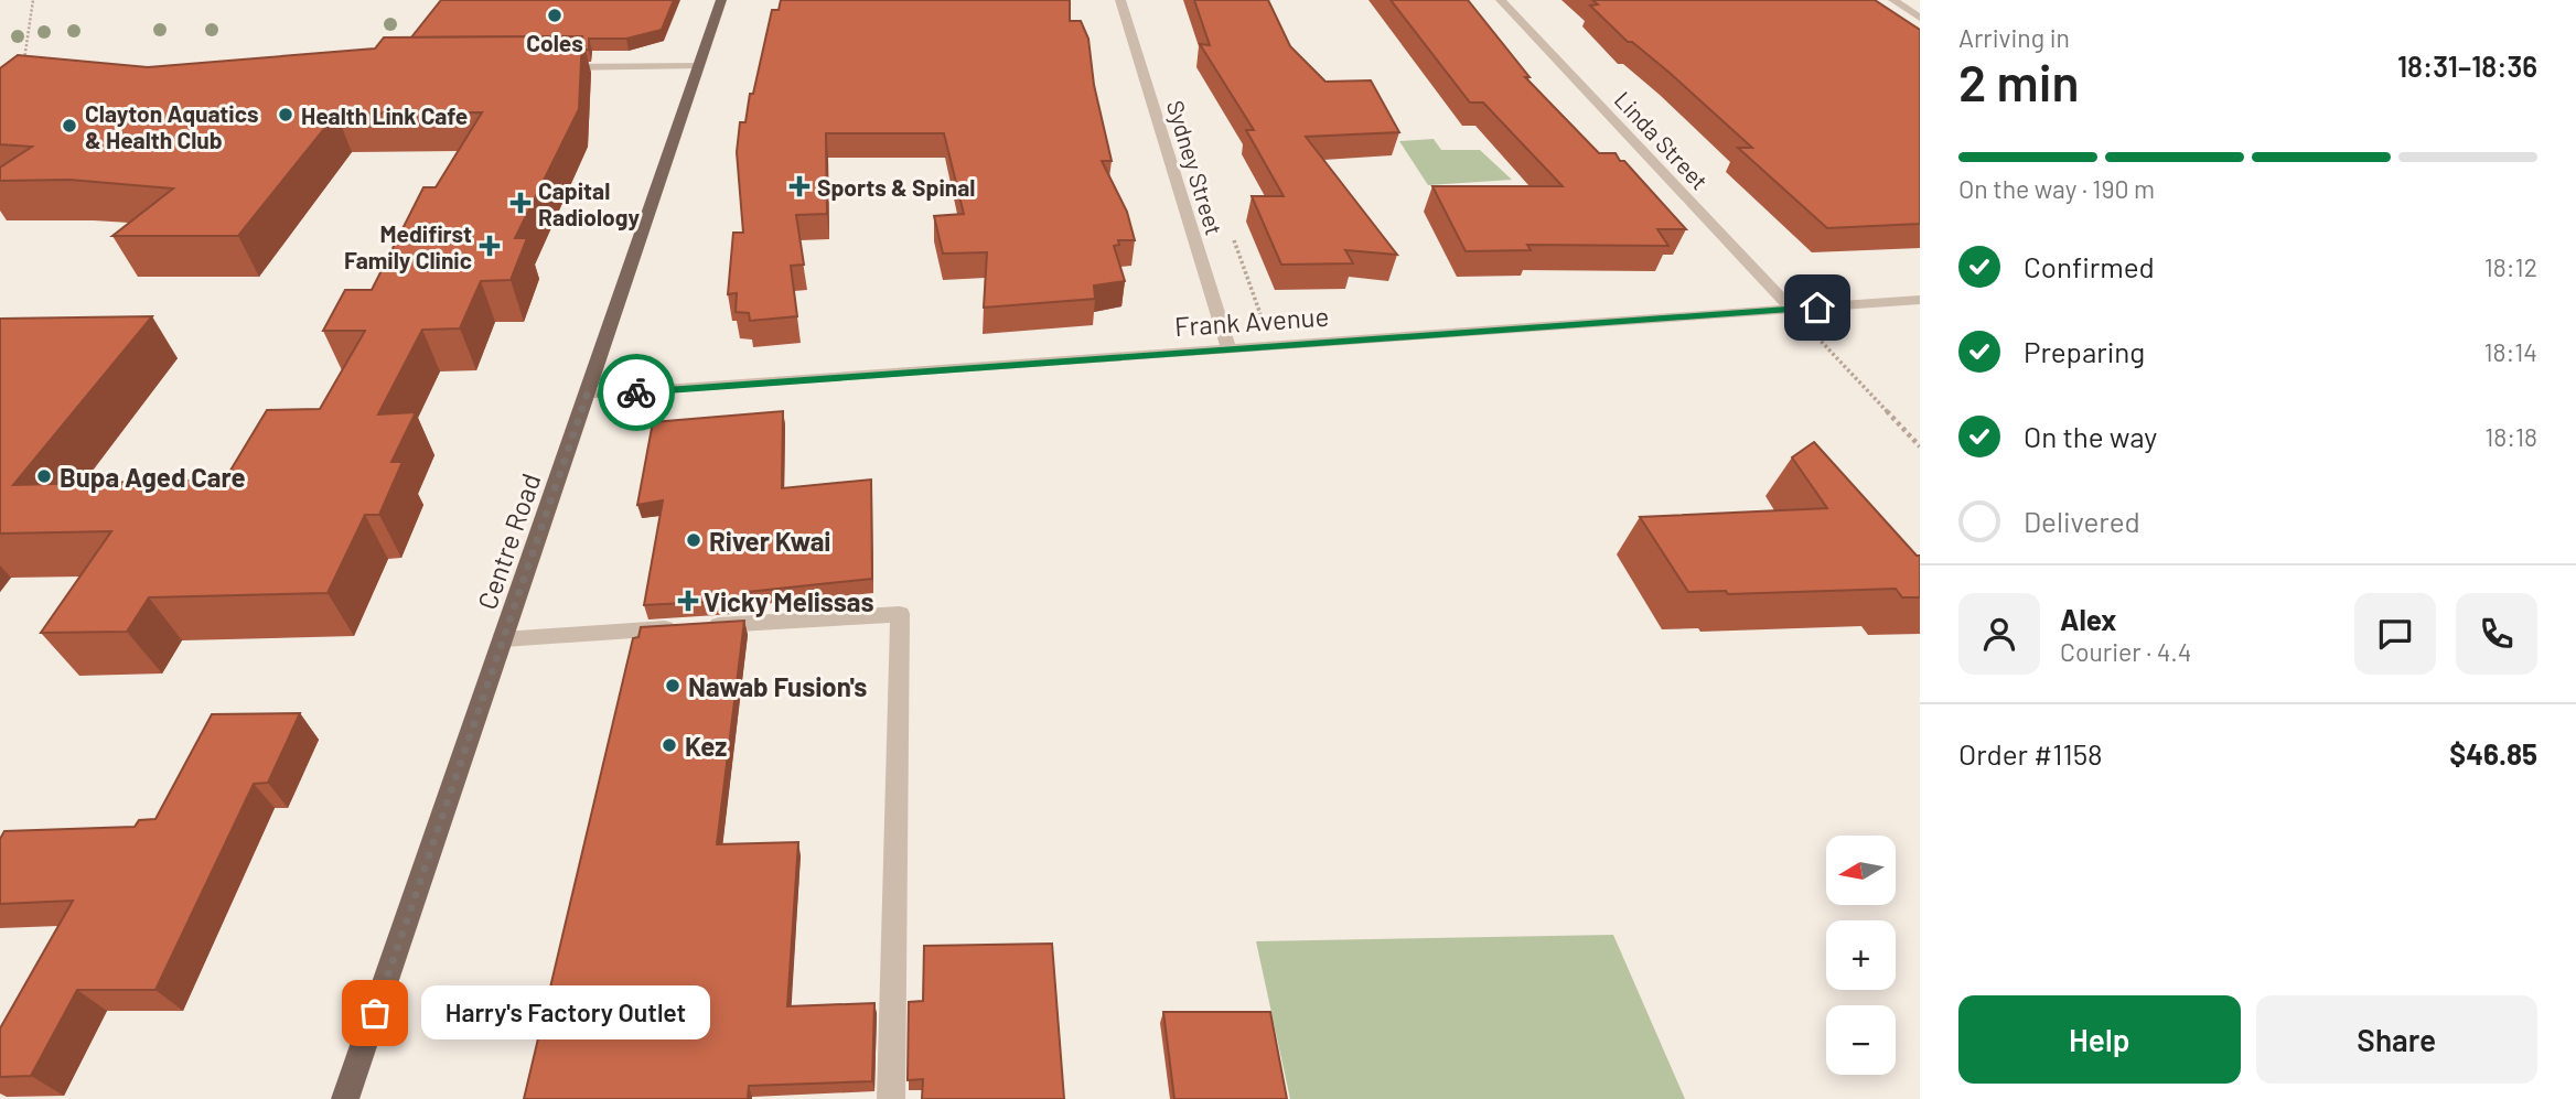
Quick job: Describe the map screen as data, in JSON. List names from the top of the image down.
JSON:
{
  "streets": {
    "main road": ["Centre Road"],
    "street": ["Linda Street", "Sydney Street", "Frank Avenue"]
  },
  "crossings": [
    ["Linda Street", "Frank Avenue"],
    ["Sydney Street", "Frank Avenue"],
    ["Frank Avenue", "Centre Road"]
  ],
  "places": {
    "other": [
      "Coles",
      "Health Link Cafe",
      "Clayton Aquatics & Health Club",
      "Bupa Aged Care",
      "River Kwai",
      "Nawab Fusion's",
      "Kez",
      "Harry's Factory Outlet"
    ],
    "health": [
      "Sports & Spinal",
      "Capital Radiology",
      "Medifirst Family Clinic",
      "Vicky Melissas"
    ]
  },
  "north": "left",
  "page": {
    "heading": ["2 min", "Arriving in", "18:31–18:36"],
    "panel": [
      "Alex",
      "Courier · 4.4",
      "Order #1158",
      "$46.85"
    ],
    "bar": "On the way · 190 m",
    "list": [
      ["Confirmed", "18:12"],
      ["Preparing", "18:14"],
      ["On the way", "18:18"],
      "Delivered"
    ],
    "map_buttons": ["+", "−"],
    "buttons": ["Help", "Share"],
    "bubble": "Harry's Factory Outlet"
  }
}
